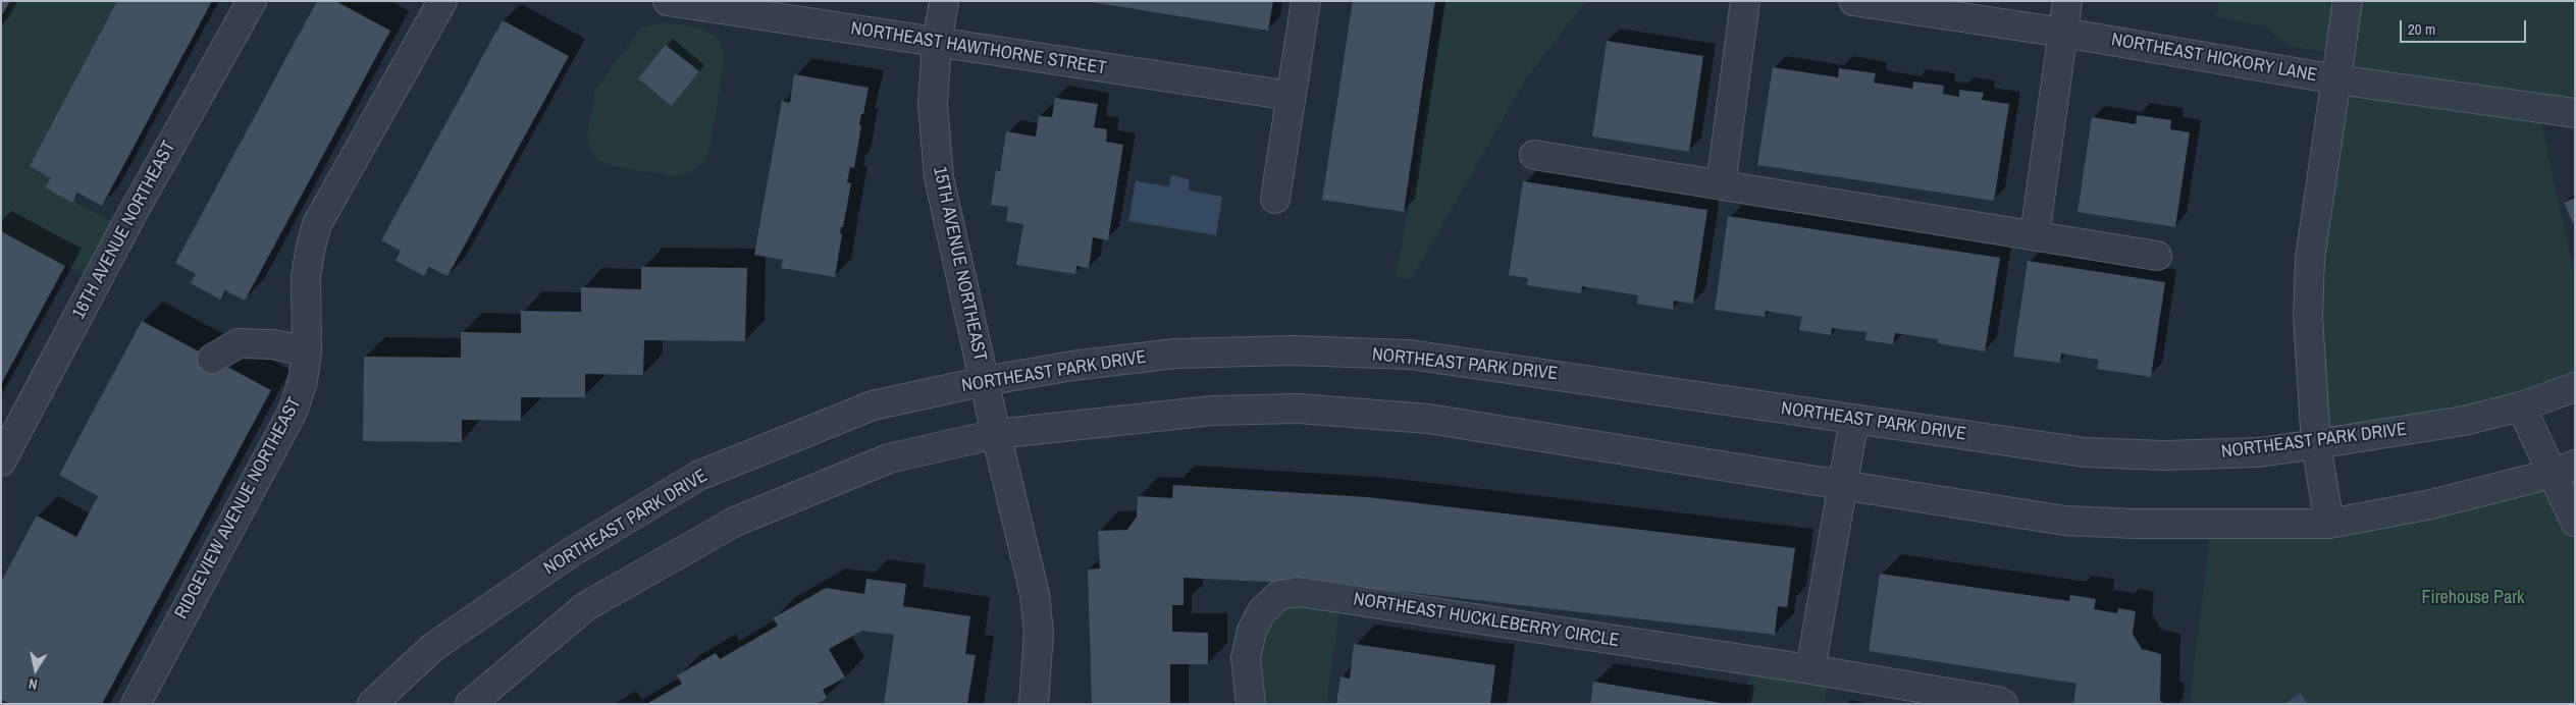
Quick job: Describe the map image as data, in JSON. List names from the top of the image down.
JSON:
{
  "streets": {
    "street": [
      "NORTHEAST HAWTHORNE STREET",
      "NORTHEAST HICKORY LANE",
      "16TH AVENUE NORTHEAST",
      "15TH AVENUE NORTHEAST",
      "NORTHEAST PARK DRIVE",
      "RIDGEVIEW AVENUE NORTHEAST",
      "NORTHEAST HUCKLEBERRY CIRCLE"
    ]
  },
  "crossings": [
    ["NORTHEAST HAWTHORNE STREET", "15TH AVENUE NORTHEAST"],
    ["15TH AVENUE NORTHEAST", "NORTHEAST PARK DRIVE"]
  ],
  "parks": ["Firehouse Park"],
  "scale_bar": "20 m",
  "north": "bottom"
}
